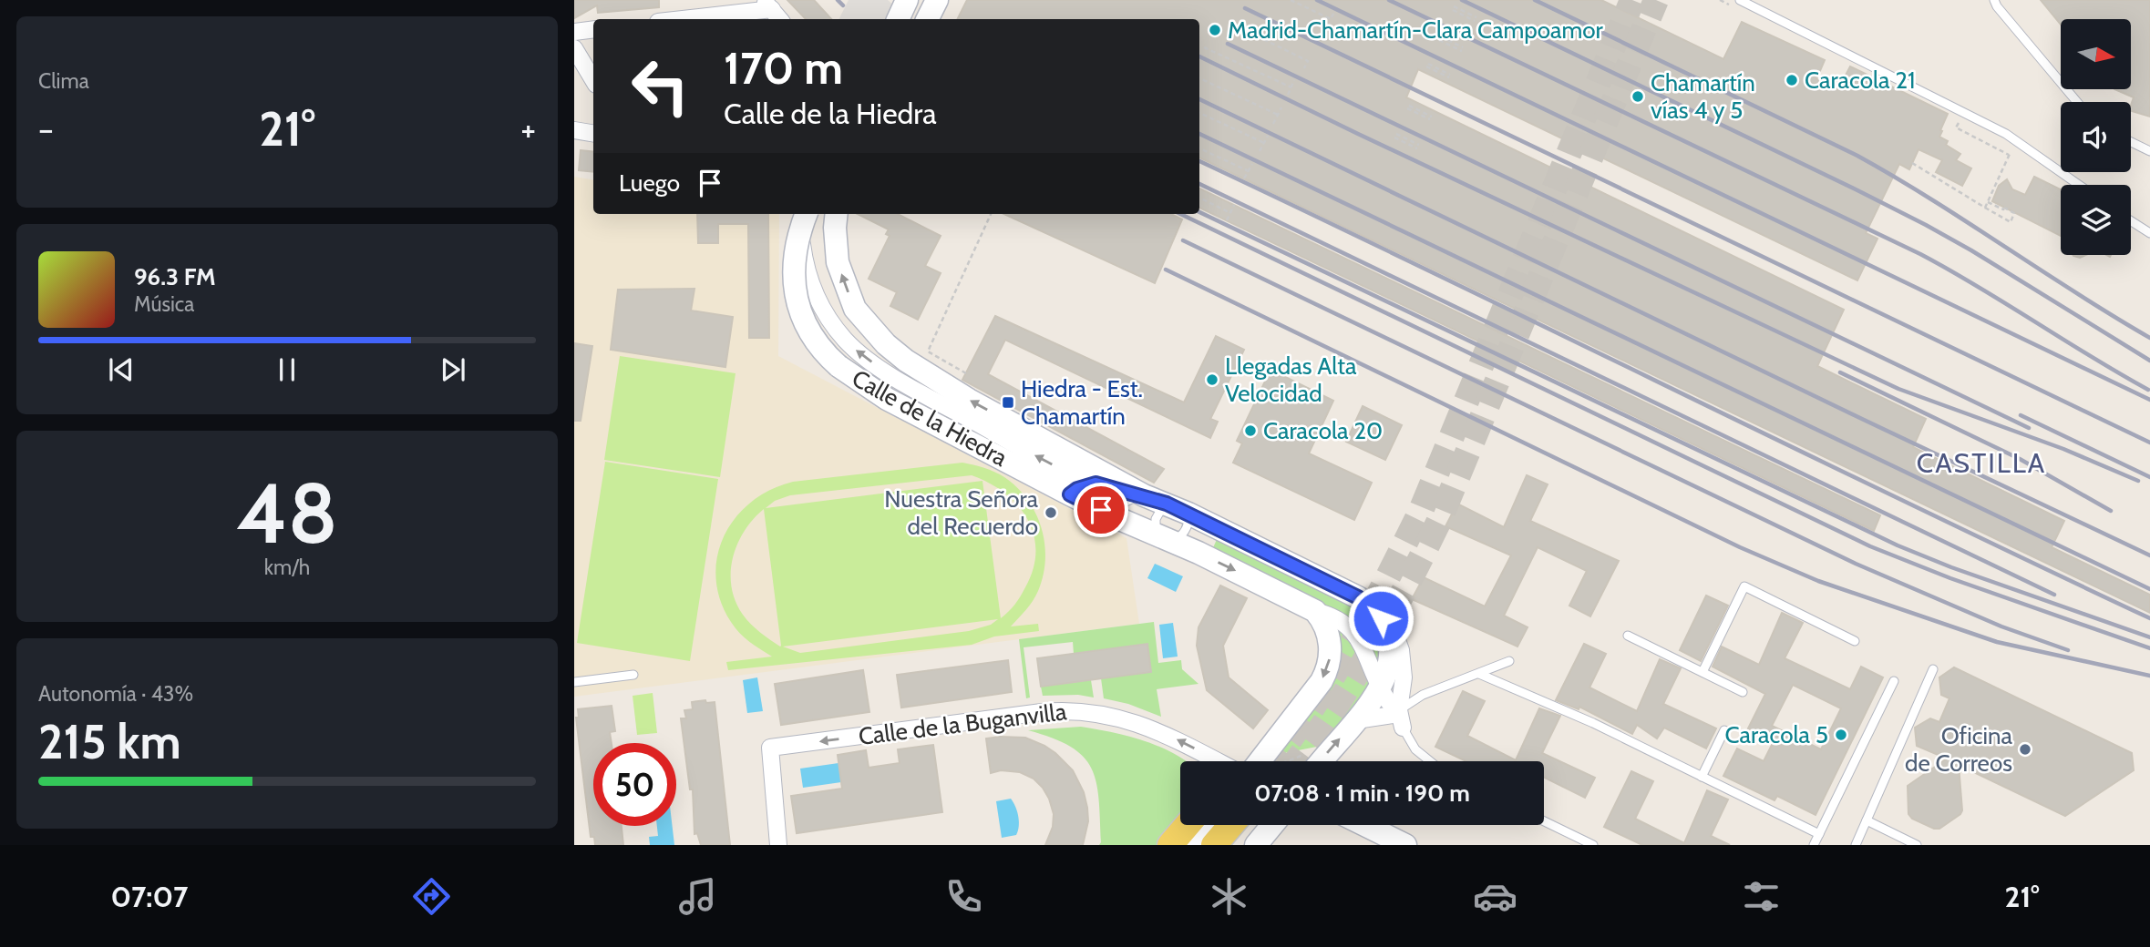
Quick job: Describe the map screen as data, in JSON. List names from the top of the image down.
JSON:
{
  "streets": {
    "main road": ["Calle de la Hiedra"],
    "street": ["Calle de la Buganvilla"]
  },
  "one_way": ["Calle de la Buganvilla"],
  "districts": ["CASTILLA"],
  "places": {
    "other": [
      "Madrid-Chamartín-Clara Campoamor",
      "Caracola 21",
      "Chamartín vías 4 y 5",
      "Llegadas Alta Velocidad",
      "Caracola 20",
      "Nuestra Señora del Recuerdo",
      "Caracola 5",
      "Oficina de Correos"
    ],
    "transit": ["Hiedra - Est. Chamartín"]
  },
  "north": "right",
  "page": {
    "tile": [
      "Clima",
      ["48", "km/h"],
      ["Autonomía · 43%", "215 km"]
    ],
    "turn": ["170 m", "Calle de la Hiedra"],
    "heat": ["−", "21°", "+"],
    "then": "Luego",
    "song": ["96.3 FM", "Música"],
    "limit": "50",
    "trip": "07:08 · 1 min · 190 m",
    "tabs": ["07:07", "21°"]
  }
}
